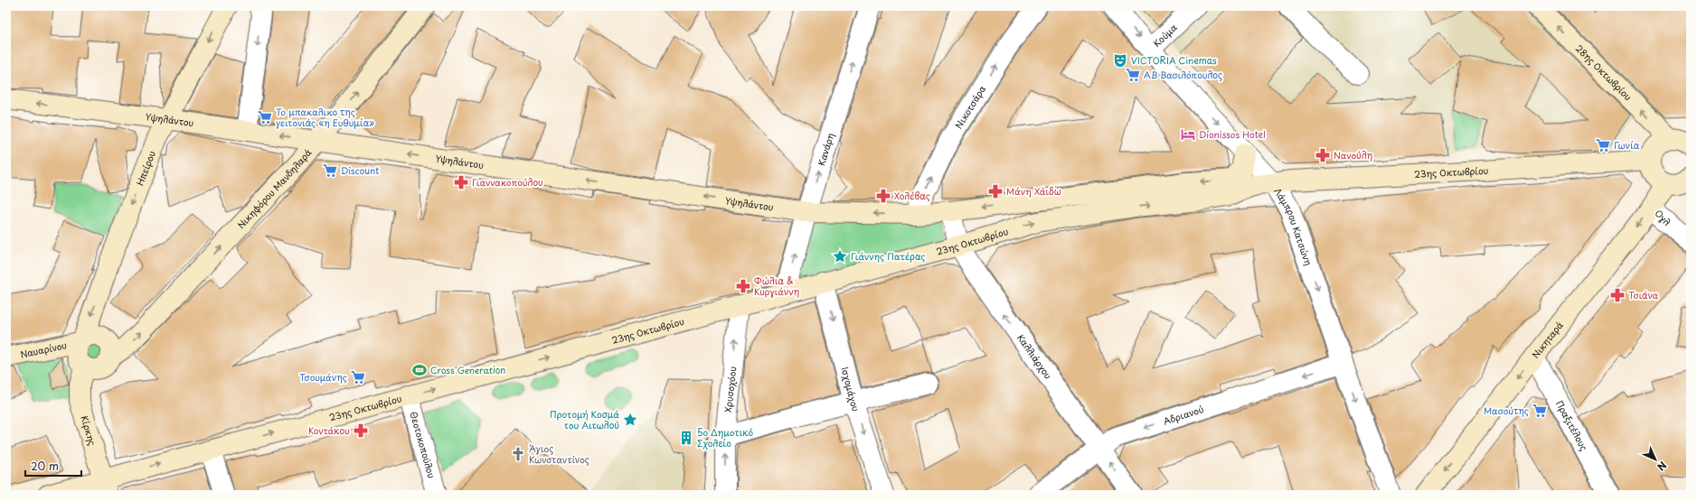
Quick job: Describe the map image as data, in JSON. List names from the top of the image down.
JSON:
{
  "streets": {
    "main road": [
      "28ης Οκτωβρίου",
      "Υψηλάντου",
      "Ηπείρου",
      "23ης Οκτωβρίου",
      "Νικηφόρου Μανδηλαρά",
      "Νικηταρά",
      "Ναυαρίνου",
      "Κίρκης"
    ],
    "street": [
      "Κούμα",
      "Νικοτσάρα",
      "Κανάρη",
      "Ογλ",
      "Λάμπρου Κατσώνη",
      "Καλλιάρχου",
      "Χρυσοχόου",
      "Ισχομάχου",
      "Αδριανού",
      "Πραξιτέλους",
      "Θεοτοκοπούλου"
    ]
  },
  "crossings": [
    ["Κούμα", "Λάμπρου Κατσώνη"],
    ["Νικοτσάρα", "Υψηλάντου"],
    ["Νικοτσάρα", "23ης Οκτωβρίου"],
    ["Υψηλάντου", "Κανάρη"],
    ["Υψηλάντου", "Ηπείρου"],
    ["Υψηλάντου", "23ης Οκτωβρίου"],
    ["Υψηλάντου", "Νικηφόρου Μανδηλαρά"],
    ["Κανάρη", "23ης Οκτωβρίου"],
    ["Ηπείρου", "Νικηφόρου Μανδηλαρά"],
    ["Ηπείρου", "Ναυαρίνου"],
    ["Ηπείρου", "Κίρκης"],
    ["23ης Οκτωβρίου", "Λάμπρου Κατσώνη"],
    ["23ης Οκτωβρίου", "Καλλιάρχου"],
    ["23ης Οκτωβρίου", "Χρυσοχόου"],
    ["23ης Οκτωβρίου", "Ισχομάχου"],
    ["23ης Οκτωβρίου", "Κίρκης"],
    ["23ης Οκτωβρίου", "Θεοτοκοπούλου"],
    ["Νικηφόρου Μανδηλαρά", "Ναυαρίνου"],
    ["Νικηφόρου Μανδηλαρά", "Κίρκης"],
    ["Ογλ", "Νικηταρά"],
    ["Λάμπρου Κατσώνη", "Αδριανού"],
    ["Νικηταρά", "Πραξιτέλους"],
    ["Ναυαρίνου", "Κίρκης"],
    ["Καλλιάρχου", "Αδριανού"]
  ],
  "one_way": [
    "28ης Οκτωβρίου",
    "Νικοτσάρα",
    "Υψηλάντου",
    "Κανάρη",
    "Ηπείρου",
    "Νικηφόρου Μανδηλαρά",
    "Λάμπρου Κατσώνη",
    "Νικηταρά",
    "Καλλιάρχου",
    "Χρυσοχόου",
    "Ισχομάχου",
    "Αδριανού"
  ],
  "places": {
    "theatre": ["VICTORIA Cinemas"],
    "supermarket": [
      "ΑΒ Βασιλόπουλος",
      "Το μπακαλικο της γειτονιάς «η Ευθυμία»",
      "Γωνία",
      "Discount",
      "Τσουμάνης",
      "Μασούτης"
    ],
    "hotel": ["Dionissos Hotel"],
    "pharmacy": [
      "Νανούλη",
      "Γιαννακοπούλου",
      "Μάνη Χάιδω",
      "Χολέβας",
      "Φώλια & Κυργιάννη",
      "Τσιάνα",
      "Κοντάκου"
    ],
    "place": ["Γιάννης Πατέρας", "Προτομή Κοσμά του Αιτωλού"],
    "sports": ["Cross Generation"],
    "building": ["5ο Δημοτικό Σχολείο"],
    "church": ["Άγιος Κωνσταντίνος"]
  },
  "scale_bar": "20 m",
  "north": "bottom right"
}
